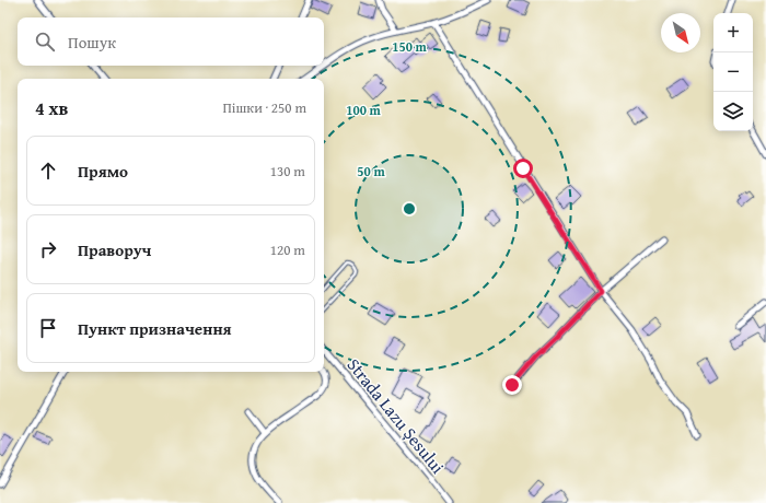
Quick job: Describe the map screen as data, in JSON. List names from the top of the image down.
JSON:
{
  "streets": {
    "street": ["Strada Lazu Șesului"]
  },
  "north": "bottom right",
  "page": {
    "map_buttons": ["+", "−"],
    "search": "Пошук",
    "heading": ["4 хв", "Пішки · 250 m"],
    "list": [
      ["Прямо", "130 m"],
      ["Праворуч", "120 m"],
      "Пункт призначення"
    ]
  },
  "rings": ["150 m", "100 m", "50 m"]
}
